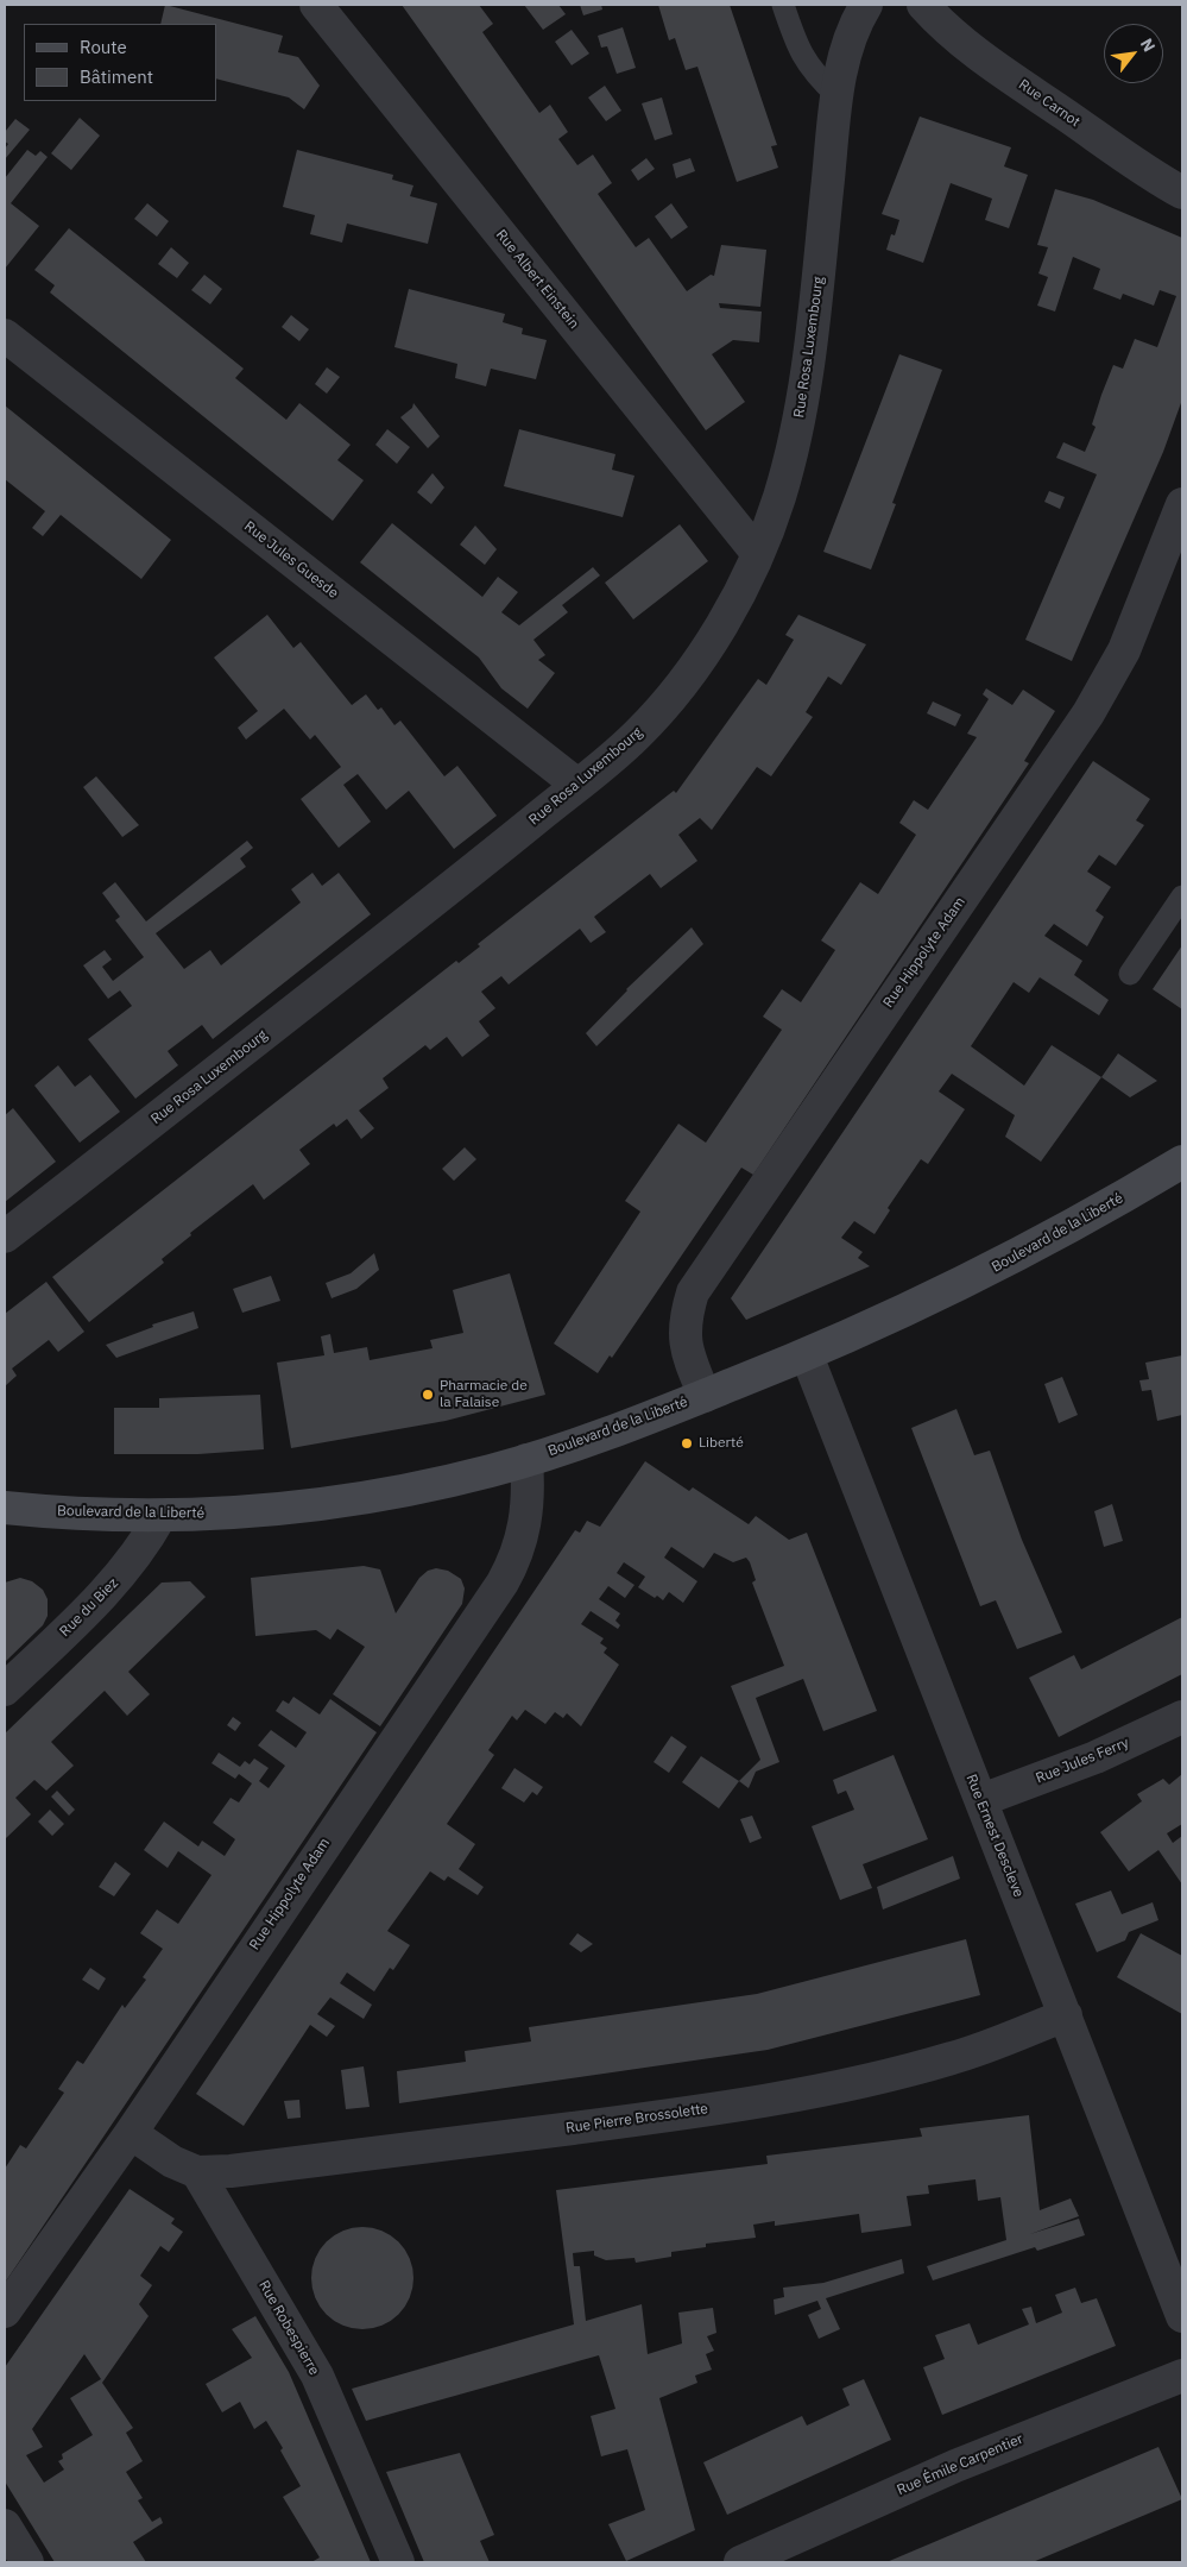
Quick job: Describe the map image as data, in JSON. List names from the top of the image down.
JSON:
{
  "streets": {
    "main road": ["Boulevard de la Liberté"],
    "street": [
      "Rue Carnot",
      "Rue Albert Einstein",
      "Rue Rosa Luxembourg",
      "Rue Jules Guesde",
      "Rue Hippolyte Adam",
      "Rue du Biez",
      "Rue Jules Ferry",
      "Rue Ernest Descleve",
      "Rue Pierre Brossolette",
      "Rue Robespierre",
      "Rue Émile Carpentier"
    ]
  },
  "crossings": [
    ["Rue Albert Einstein", "Rue Rosa Luxembourg"],
    ["Rue Rosa Luxembourg", "Rue Jules Guesde"],
    ["Rue Hippolyte Adam", "Boulevard de la Liberté"],
    ["Boulevard de la Liberté", "Rue du Biez"],
    ["Boulevard de la Liberté", "Rue Ernest Descleve"],
    ["Rue Jules Ferry", "Rue Ernest Descleve"],
    ["Rue Ernest Descleve", "Rue Pierre Brossolette"],
    ["Rue Pierre Brossolette", "Rue Robespierre"]
  ],
  "places": ["Pharmacie de la Falaise", "Liberté"],
  "legend": ["Route", "Bâtiment"],
  "north": "top right"
}
